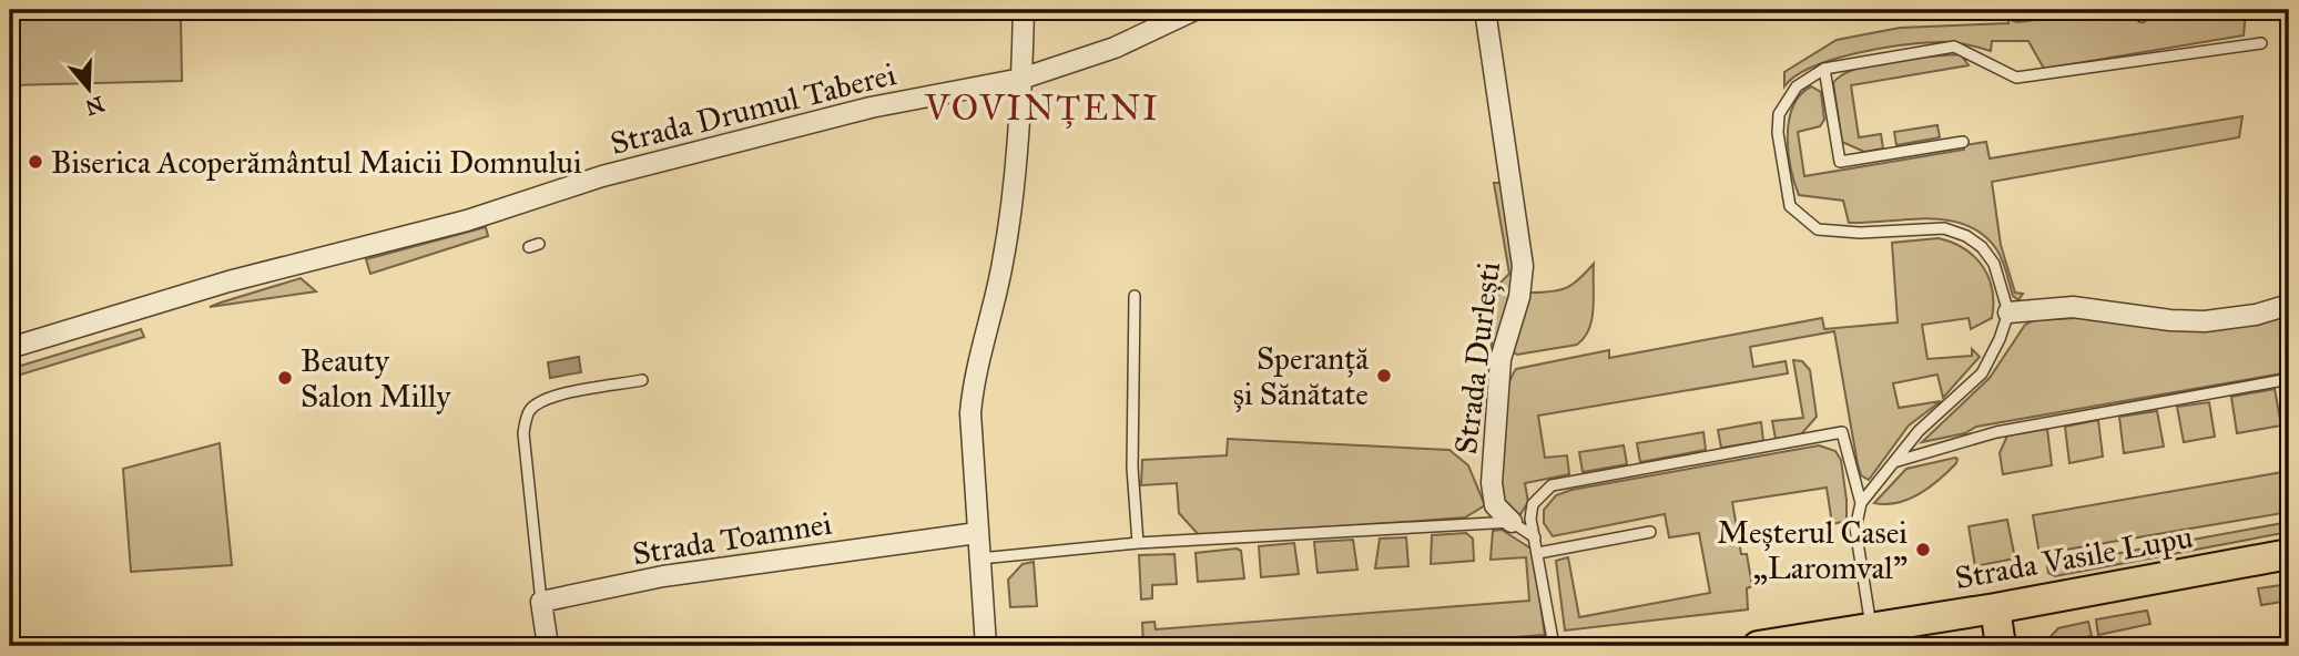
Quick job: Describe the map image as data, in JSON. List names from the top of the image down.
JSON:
{
  "streets": {
    "main road": ["Strada Vasile Lupu"],
    "street": ["Strada Drumul Taberei", "Strada Durlești", "Strada Toamnei"]
  },
  "districts": ["VOVINȚENI"],
  "places": [
    "Biserica Acoperământul Maicii Domnului",
    "Speranță și Sănătate",
    "Beauty Salon Milly",
    "Meșterul Casei „Laromval”"
  ],
  "north": "bottom"
}
